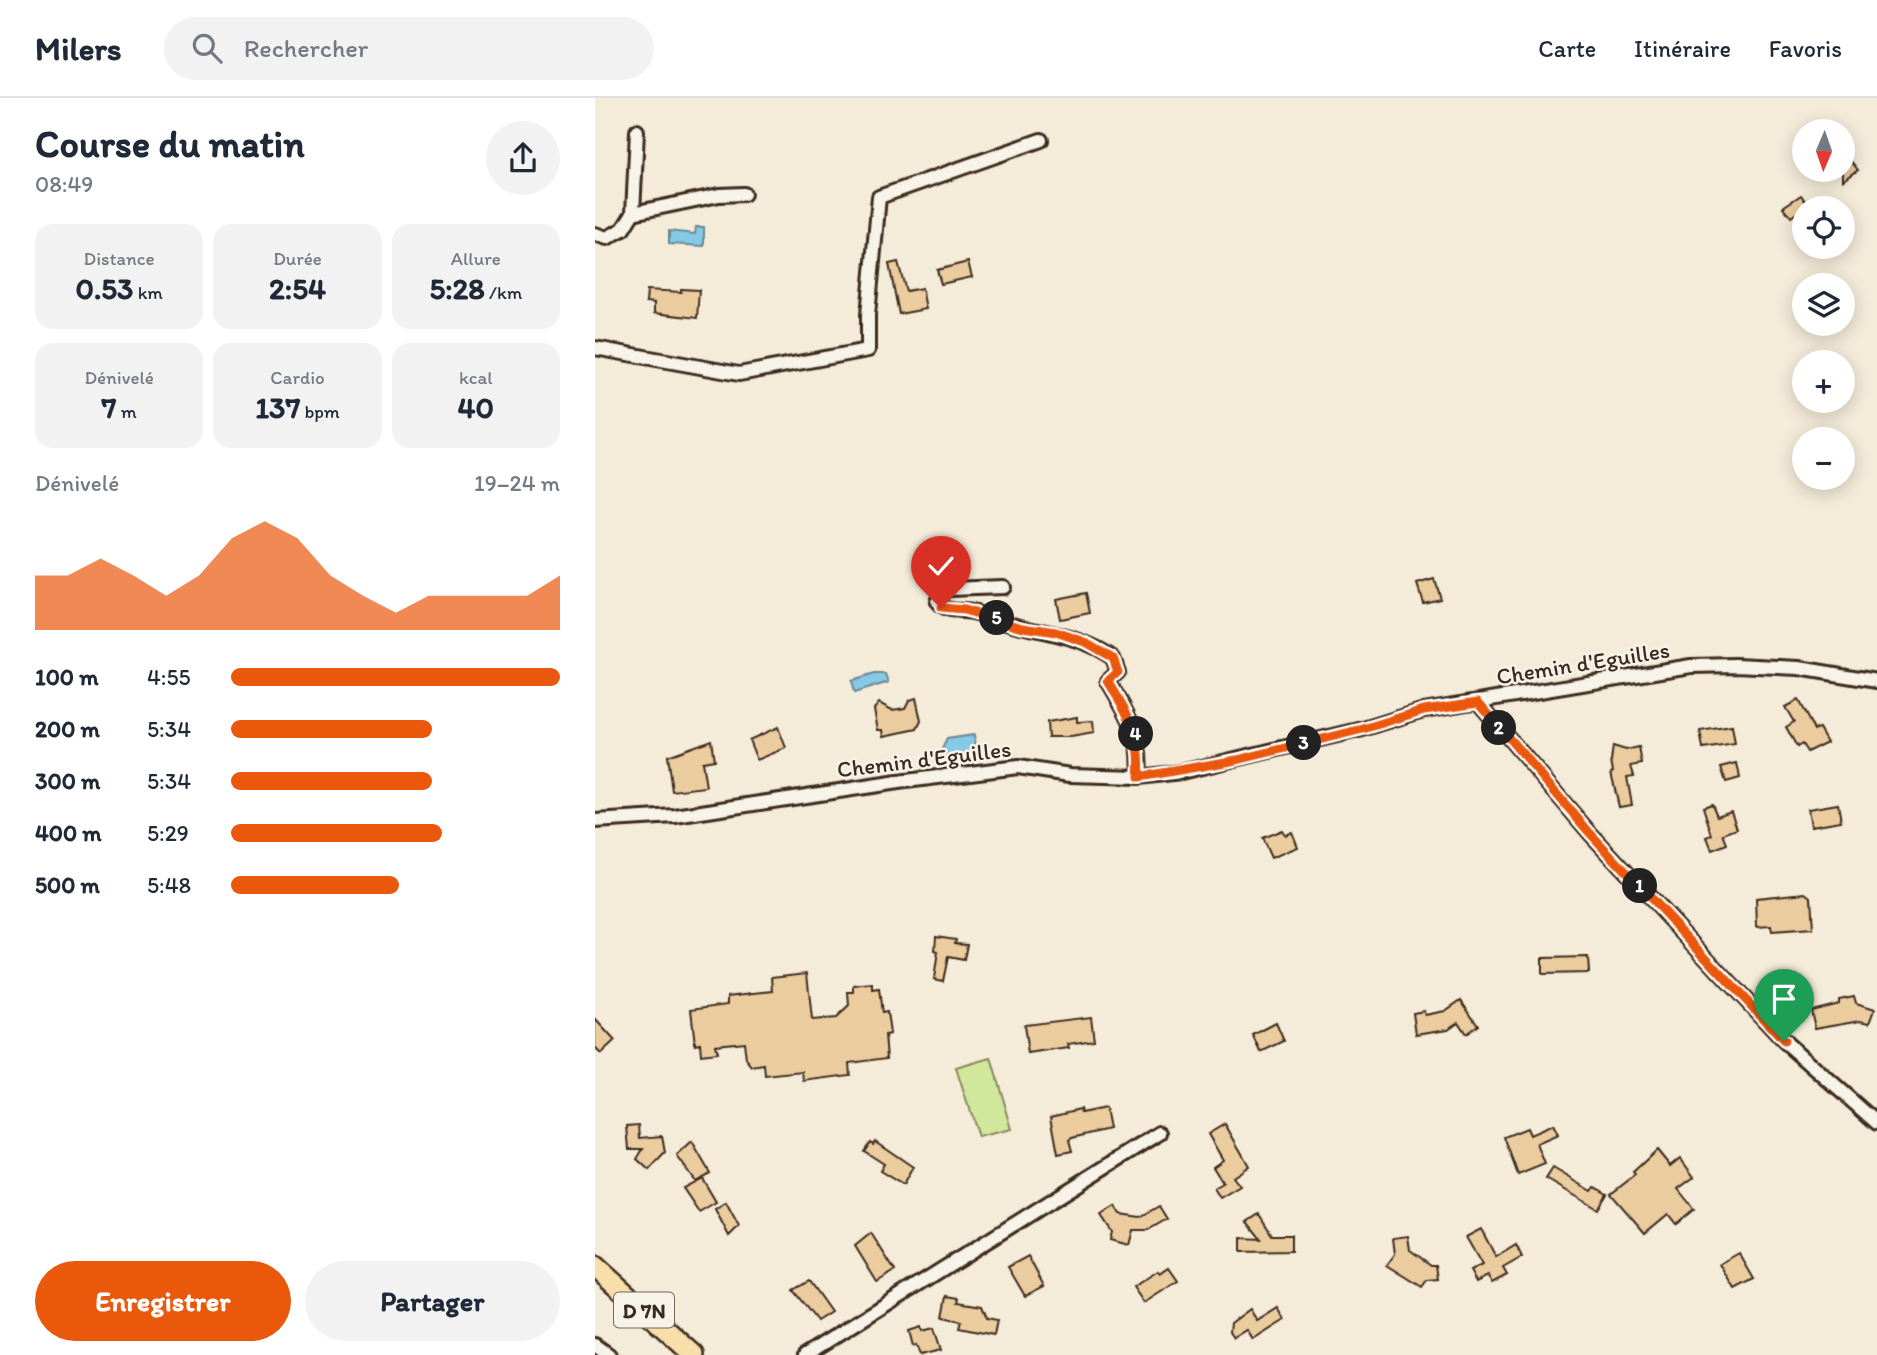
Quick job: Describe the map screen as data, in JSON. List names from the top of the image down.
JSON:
{
  "streets": {
    "main road": ["D 7N"],
    "street": ["Chemin d'Eguilles"]
  },
  "north": "bottom",
  "page": {
    "header": "Milers",
    "search": "Rechercher",
    "nav": ["Carte", "Itinéraire", "Favoris"],
    "heading": ["Course du matin", "08:49"],
    "map_buttons": ["+", "−"],
    "stats": [
      ["Distance", "0.53 km"],
      ["Durée", "2:54"],
      ["Allure", "5:28 /km"],
      ["Dénivelé", "7 m"],
      ["Cardio", "137 bpm"],
      ["kcal", "40"]
    ],
    "chart": ["Dénivelé", "19–24 m"],
    "pins": [
      "5",
      "2",
      "4",
      "3",
      "1"
    ],
    "list": [
      {
        "name": "100 m",
        "note": "4:55"
      },
      {
        "name": "200 m",
        "note": "5:34"
      },
      {
        "name": "300 m",
        "note": "5:34"
      },
      {
        "name": "400 m",
        "note": "5:29"
      },
      {
        "name": "500 m",
        "note": "5:48"
      }
    ],
    "buttons": ["Enregistrer", "Partager"]
  }
}
